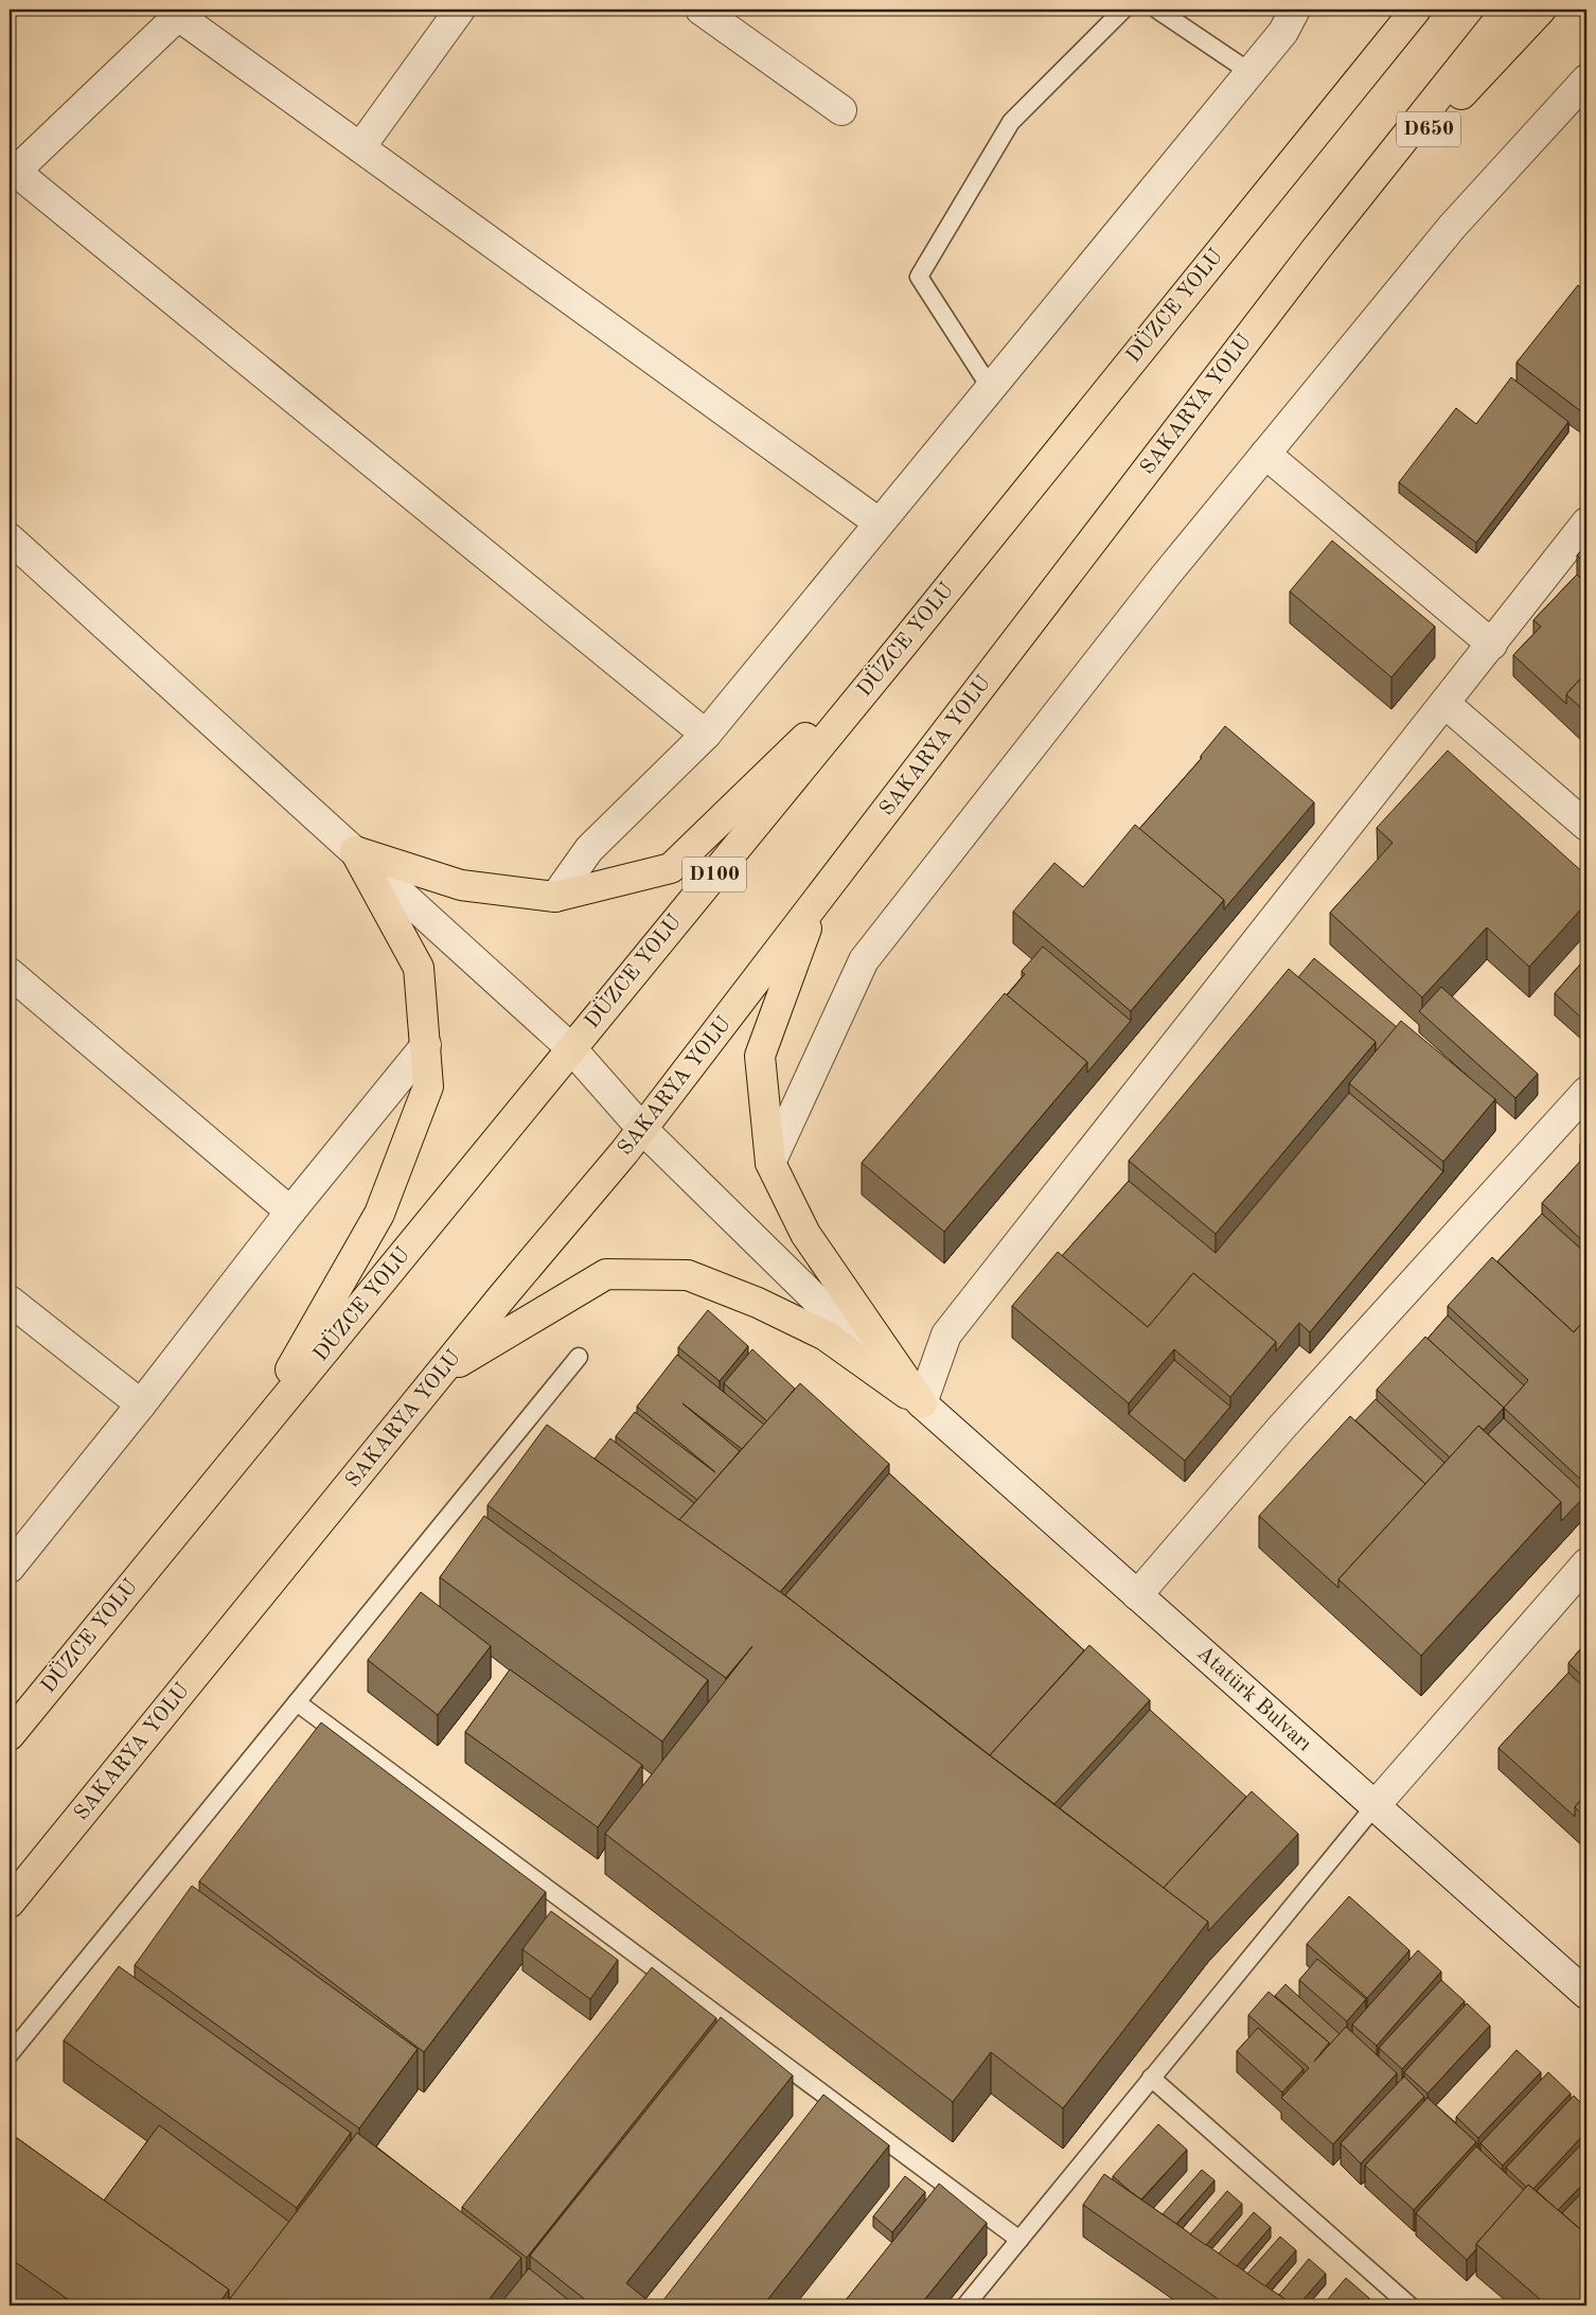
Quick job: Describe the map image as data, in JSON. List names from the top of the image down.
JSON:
{
  "streets": {
    "highway": [
      "D650",
      "DÜZCE YOLU",
      "SAKARYA YOLU",
      "D100"
    ],
    "street": ["Atatürk Bulvarı"]
  },
  "crossings": [
    ["D650", "SAKARYA YOLU"],
    ["DÜZCE YOLU", "Atatürk Bulvarı"],
    ["SAKARYA YOLU", "Atatürk Bulvarı"]
  ]
}
